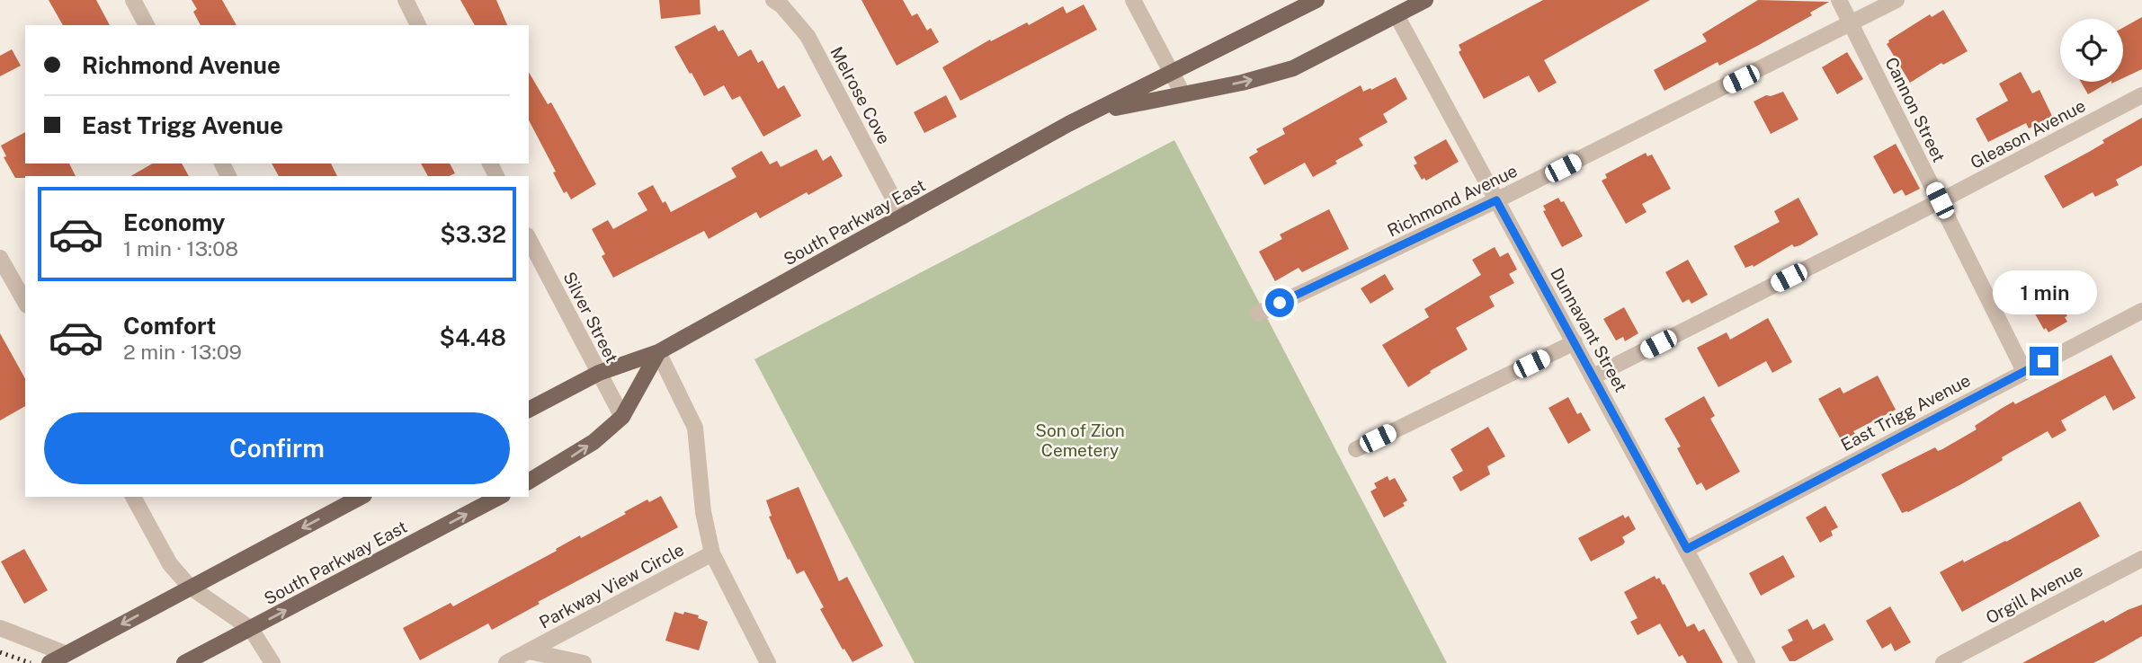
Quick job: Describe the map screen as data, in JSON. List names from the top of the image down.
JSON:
{
  "streets": {
    "main road": ["South Parkway East"],
    "street": [
      "Melrose Cove",
      "Cannon Street",
      "Gleason Avenue",
      "Richmond Avenue",
      "Silver Street",
      "Dunnavant Street",
      "East Trigg Avenue",
      "Parkway View Circle",
      "Orgill Avenue"
    ]
  },
  "crossings": [
    ["Melrose Cove", "South Parkway East"],
    ["Cannon Street", "Gleason Avenue"],
    ["Cannon Street", "Richmond Avenue"],
    ["Cannon Street", "East Trigg Avenue"],
    ["Gleason Avenue", "Dunnavant Street"],
    ["Richmond Avenue", "Dunnavant Street"],
    ["South Parkway East", "Silver Street"],
    ["South Parkway East", "Dunnavant Street"],
    ["South Parkway East", "Parkway View Circle"],
    ["Dunnavant Street", "East Trigg Avenue"]
  ],
  "parks": ["Son of Zion Cemetery"],
  "page": {
    "banner": ["Richmond Avenue", "East Trigg Avenue"],
    "list": [
      {
        "name": "Economy",
        "note": "1 min · 13:08",
        "value": "$3.32"
      },
      {
        "name": "Comfort",
        "note": "2 min · 13:09",
        "value": "$4.48"
      }
    ],
    "bubble": "1 min",
    "buttons": "Confirm"
  }
}
